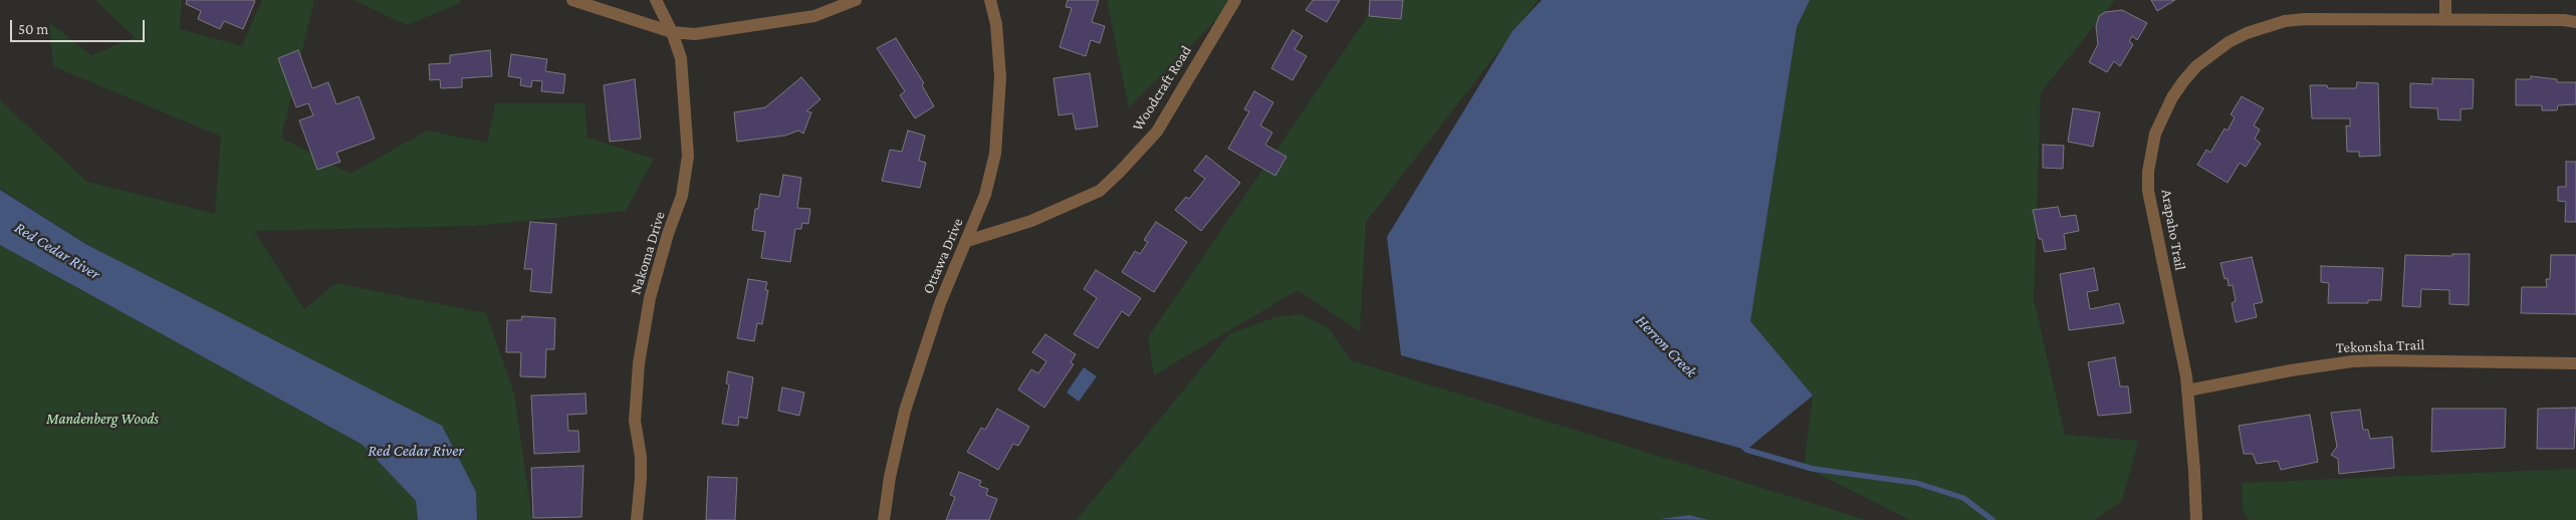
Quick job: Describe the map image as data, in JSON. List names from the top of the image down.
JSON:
{
  "streets": {
    "street": [
      "Woodcraft Road",
      "Arapaho Trail",
      "Nakoma Drive",
      "Ottawa Drive",
      "Tekonsha Trail"
    ]
  },
  "crossings": [
    ["Woodcraft Road", "Ottawa Drive"],
    ["Arapaho Trail", "Tekonsha Trail"]
  ],
  "water": ["Red Cedar River", "Herron Creek"],
  "parks": ["Mandenberg Woods"],
  "scale_bar": "50 m"
}
